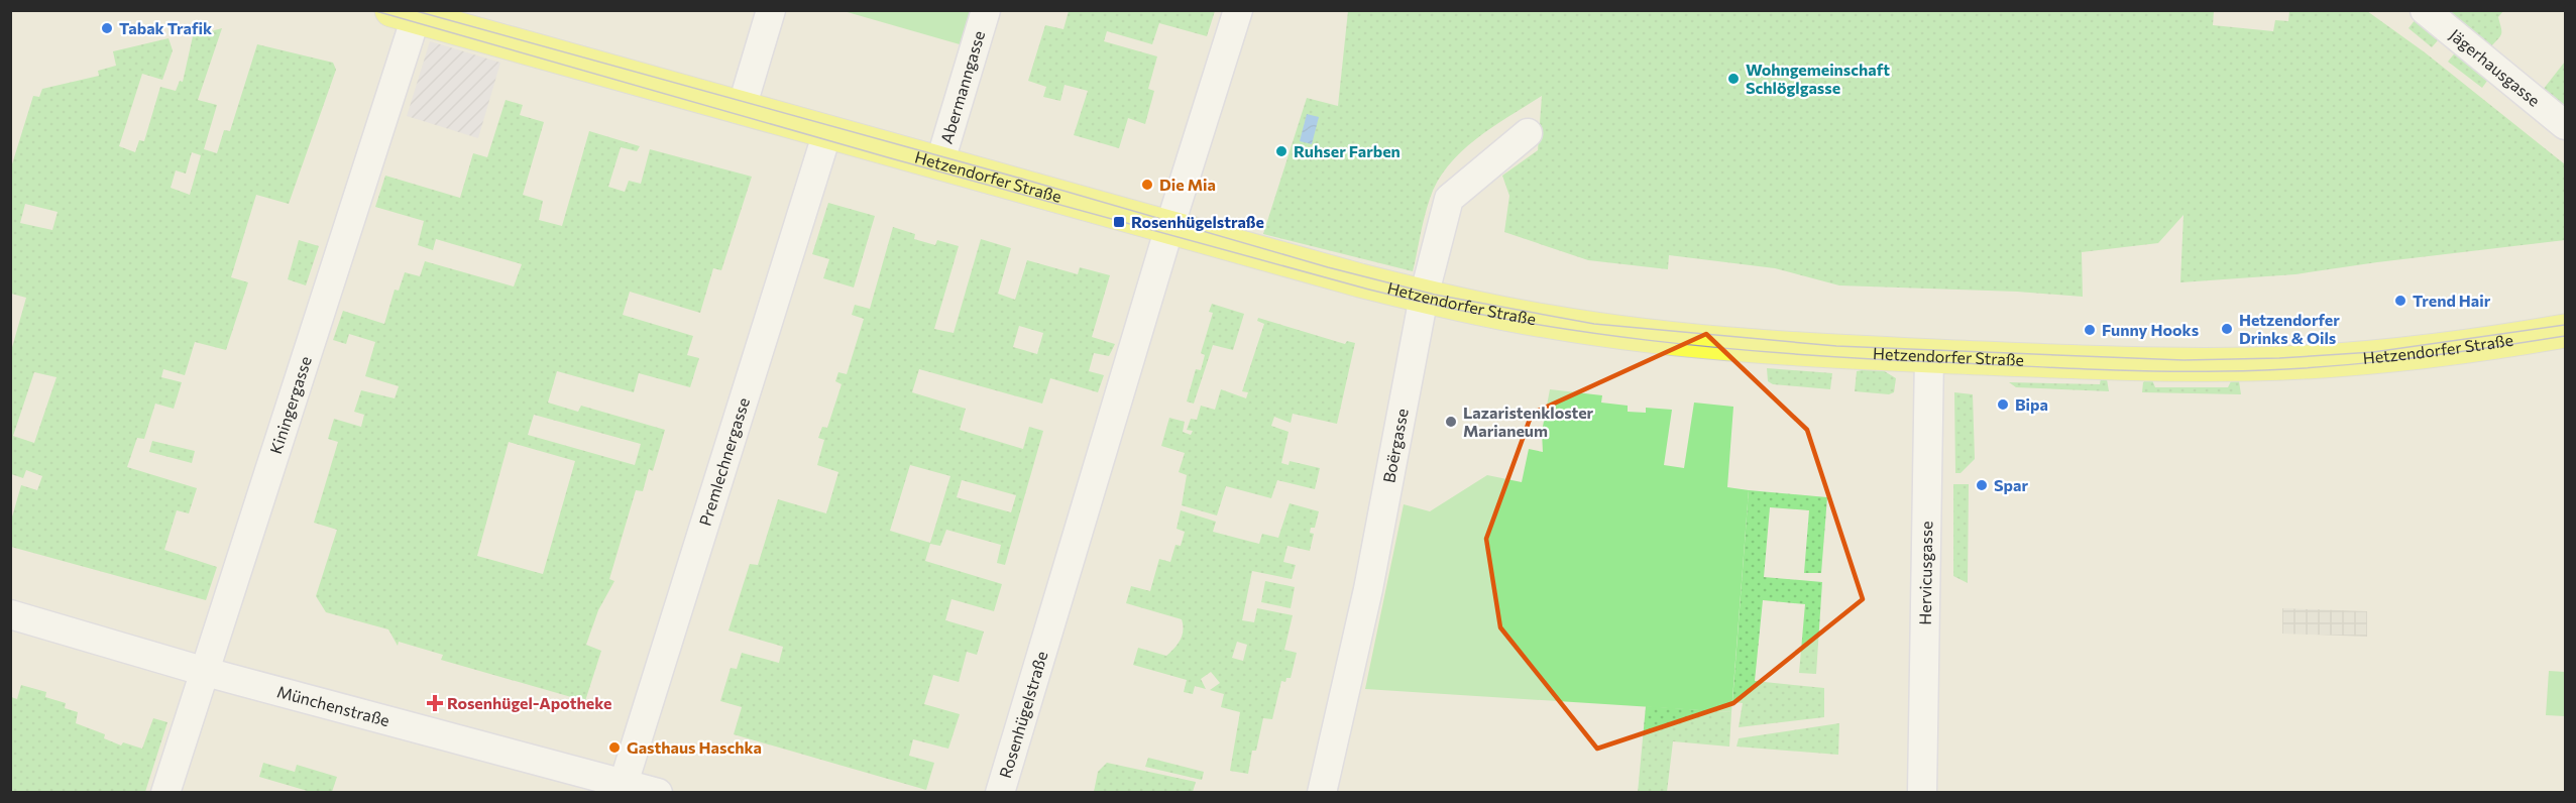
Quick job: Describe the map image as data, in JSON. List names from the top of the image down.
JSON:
{
  "streets": {
    "main road": ["Hetzendorfer Straße"],
    "street": [
      "Jägerhausgasse",
      "Abermanngasse",
      "Kiningergasse",
      "Boërgasse",
      "Premlechnergasse",
      "Hervicusgasse",
      "Münchenstraße",
      "Rosenhügelstraße"
    ]
  },
  "crossings": [
    ["Abermanngasse", "Hetzendorfer Straße"],
    ["Hetzendorfer Straße", "Kiningergasse"],
    ["Hetzendorfer Straße", "Boërgasse"],
    ["Hetzendorfer Straße", "Premlechnergasse"],
    ["Hetzendorfer Straße", "Hervicusgasse"],
    ["Hetzendorfer Straße", "Rosenhügelstraße"],
    ["Kiningergasse", "Münchenstraße"],
    ["Premlechnergasse", "Münchenstraße"]
  ],
  "places": {
    "other": [
      "Tabak Trafik",
      "Wohngemeinschaft Schlöglgasse",
      "Ruhser Farben",
      "Die Mia",
      "Trend Hair",
      "Hetzendorfer Drinks & Oils",
      "Funny Hooks",
      "Bipa",
      "Lazaristenkloster Marianeum",
      "Spar",
      "Gasthaus Haschka"
    ],
    "transit": ["Rosenhügelstraße"],
    "health": ["Rosenhügel-Apotheke"]
  }
}
